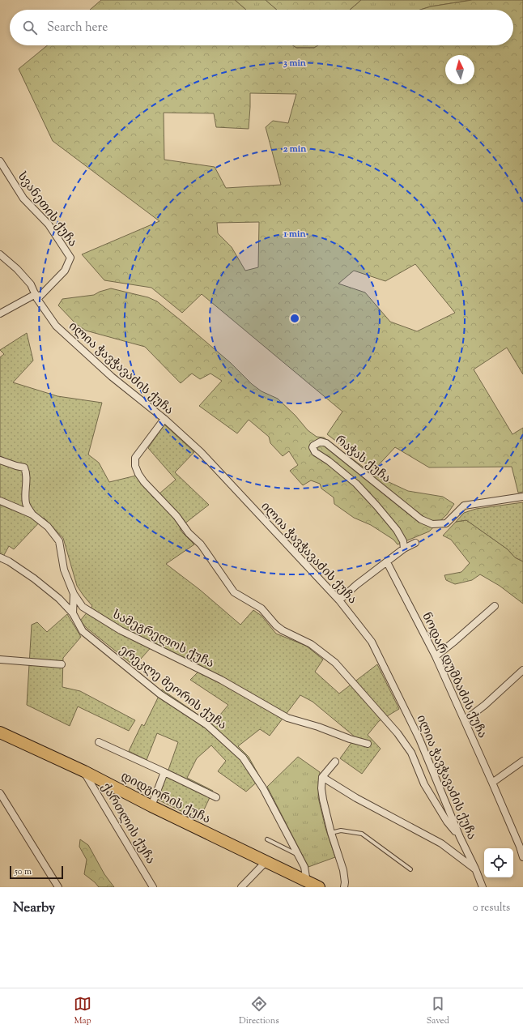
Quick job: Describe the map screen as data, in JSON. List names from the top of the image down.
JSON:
{
  "streets": {
    "highway": ["დიდგორის ქუჩა"],
    "street": [
      "სვანეთის ქუჩა",
      "ილია ჭავჭავაძის ქუჩა",
      "რაჭას ქუჩა",
      "სამეგრელოს ქუჩა",
      "ნოდარ დუმბაძის ქუჩა",
      "ერეკლე მეორის ქუჩა",
      "ქართლის ქუჩა"
    ]
  },
  "crossings": [
    ["სვანეთის ქუჩა", "ილია ჭავჭავაძის ქუჩა"],
    ["ერეკლე მეორის ქუჩა", "დიდგორის ქუჩა"],
    ["დიდგორის ქუჩა", "ქართლის ქუჩა"]
  ],
  "scale_bar": "50 m",
  "north": "top",
  "page": {
    "search": "Search here",
    "scale": "50 m",
    "heading": ["Nearby", "0 results"],
    "nav": ["Map", "Directions", "Saved"]
  },
  "rings": ["3 min", "2 min", "1 min"]
}
